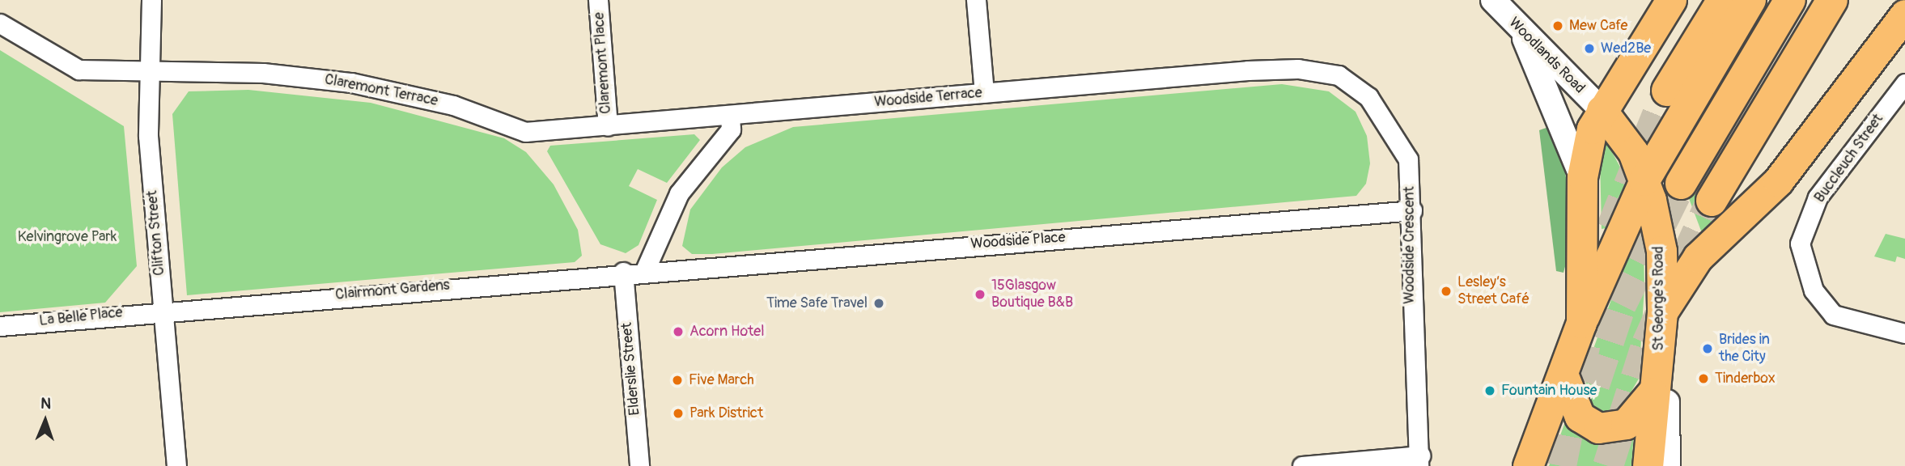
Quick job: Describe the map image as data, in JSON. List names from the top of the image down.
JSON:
{
  "streets": {
    "main road": ["St George's Road"],
    "street": [
      "Woodlands Road",
      "Claremont Place",
      "Claremont Terrace",
      "Woodside Terrace",
      "Buccleuch Street",
      "Clifton Street",
      "Woodside Place",
      "Woodside Crescent",
      "Clairmont Gardens",
      "La Belle Place",
      "Elderslie Street"
    ]
  },
  "crossings": [
    ["Woodlands Road", "St George's Road"],
    ["Claremont Place", "Claremont Terrace"],
    ["Claremont Place", "Woodside Terrace"],
    ["Claremont Terrace", "Woodside Terrace"],
    ["Claremont Terrace", "Clifton Street"],
    ["Woodside Terrace", "Woodside Crescent"],
    ["Clifton Street", "Clairmont Gardens"],
    ["Clifton Street", "La Belle Place"],
    ["Woodside Place", "Woodside Crescent"],
    ["Woodside Place", "Clairmont Gardens"],
    ["Woodside Place", "Elderslie Street"],
    ["Clairmont Gardens", "La Belle Place"],
    ["Clairmont Gardens", "Elderslie Street"]
  ],
  "parks": ["Kelvingrove Park"],
  "places": [
    "Mew Cafe",
    "Wed2Be",
    "Lesley’s Street Café",
    "15Glasgow Boutique B&B",
    "Time Safe Travel",
    "Acorn Hotel",
    "Brides in the City",
    "Tinderbox",
    "Five March",
    "Fountain House",
    "Park District"
  ],
  "north": "top"
}
